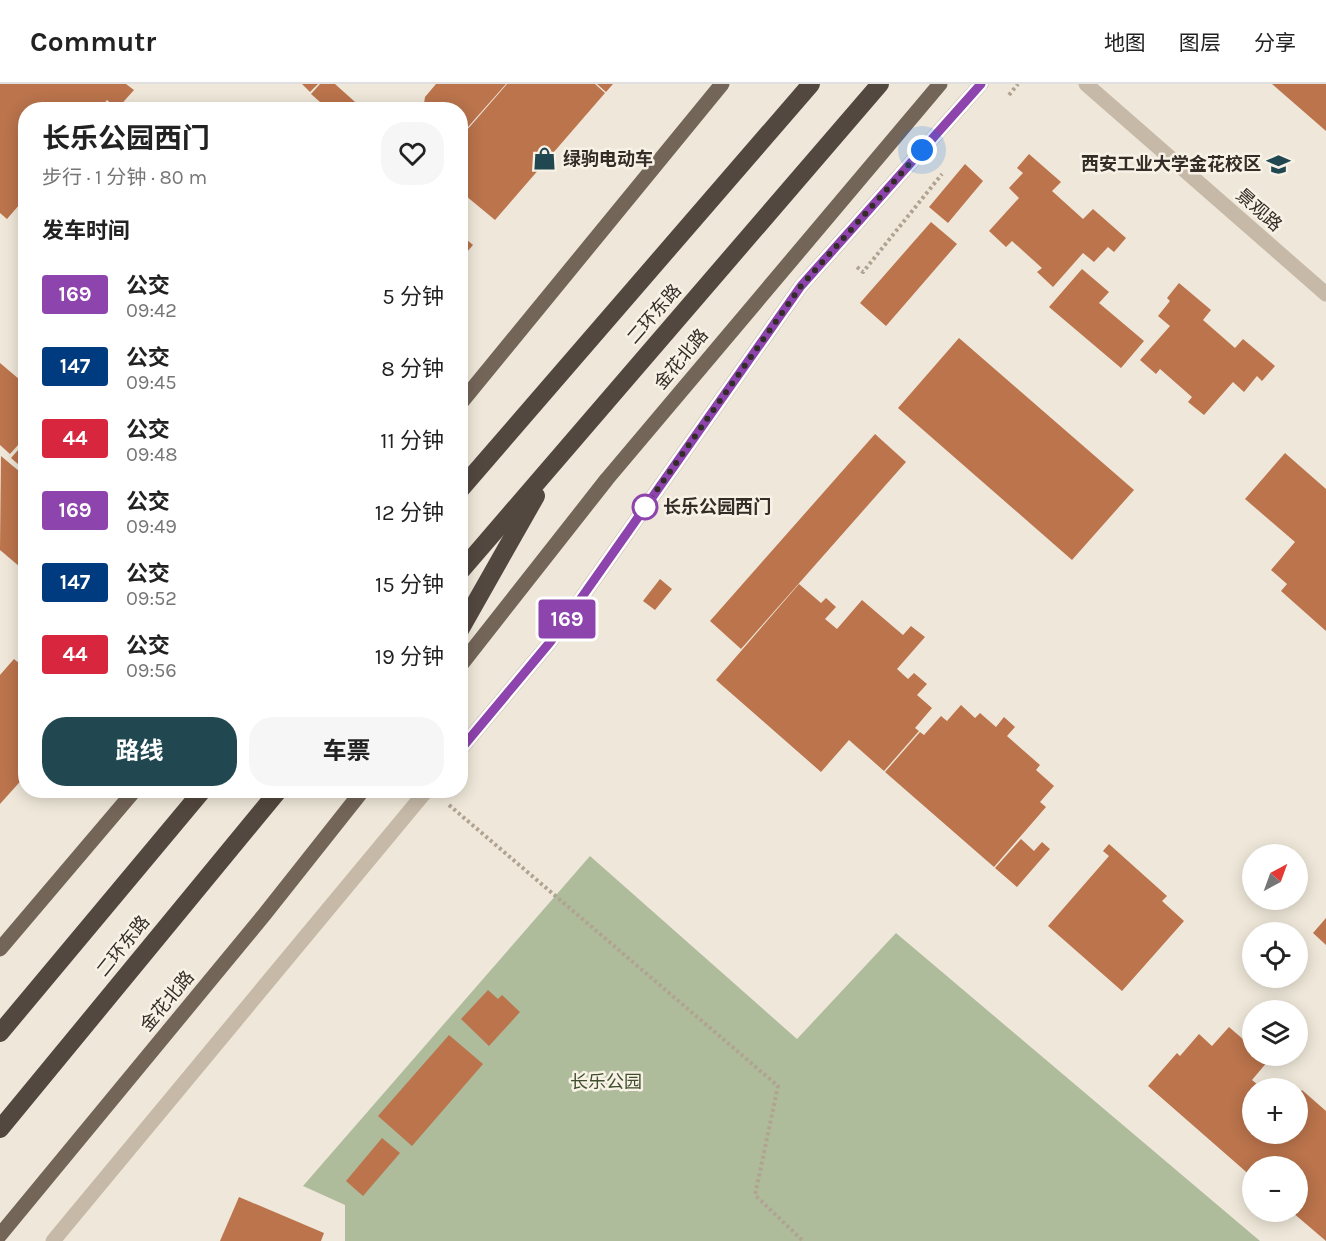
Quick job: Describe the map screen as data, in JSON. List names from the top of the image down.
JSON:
{
  "streets": {
    "highway": ["二环东路"],
    "main road": ["金花北路"],
    "street": ["景观路"]
  },
  "parks": ["长乐公园"],
  "places": {
    "shop": ["绿驹电动车"],
    "school or university": ["西安工业大学金花校区"],
    "other": ["长乐公园西门"]
  },
  "lines": ["bus line 169"],
  "north": "top right",
  "page": {
    "header": "Commutr",
    "nav": ["地图", "图层", "分享"],
    "on_map": "169",
    "heading": [
      ["长乐公园西门", "步行 · 1 分钟 · 80 m"],
      "发车时间"
    ],
    "list": [
      {
        "mark": "169",
        "name": "公交",
        "note": "09:42",
        "value": "5 分钟"
      },
      {
        "mark": "147",
        "name": "公交",
        "note": "09:45",
        "value": "8 分钟"
      },
      {
        "mark": "44",
        "name": "公交",
        "note": "09:48",
        "value": "11 分钟"
      },
      {
        "mark": "169",
        "name": "公交",
        "note": "09:49",
        "value": "12 分钟"
      },
      {
        "mark": "147",
        "name": "公交",
        "note": "09:52",
        "value": "15 分钟"
      },
      {
        "mark": "44",
        "name": "公交",
        "note": "09:56",
        "value": "19 分钟"
      }
    ],
    "buttons": ["路线", "车票"],
    "map_buttons": ["+", "−"]
  }
}
